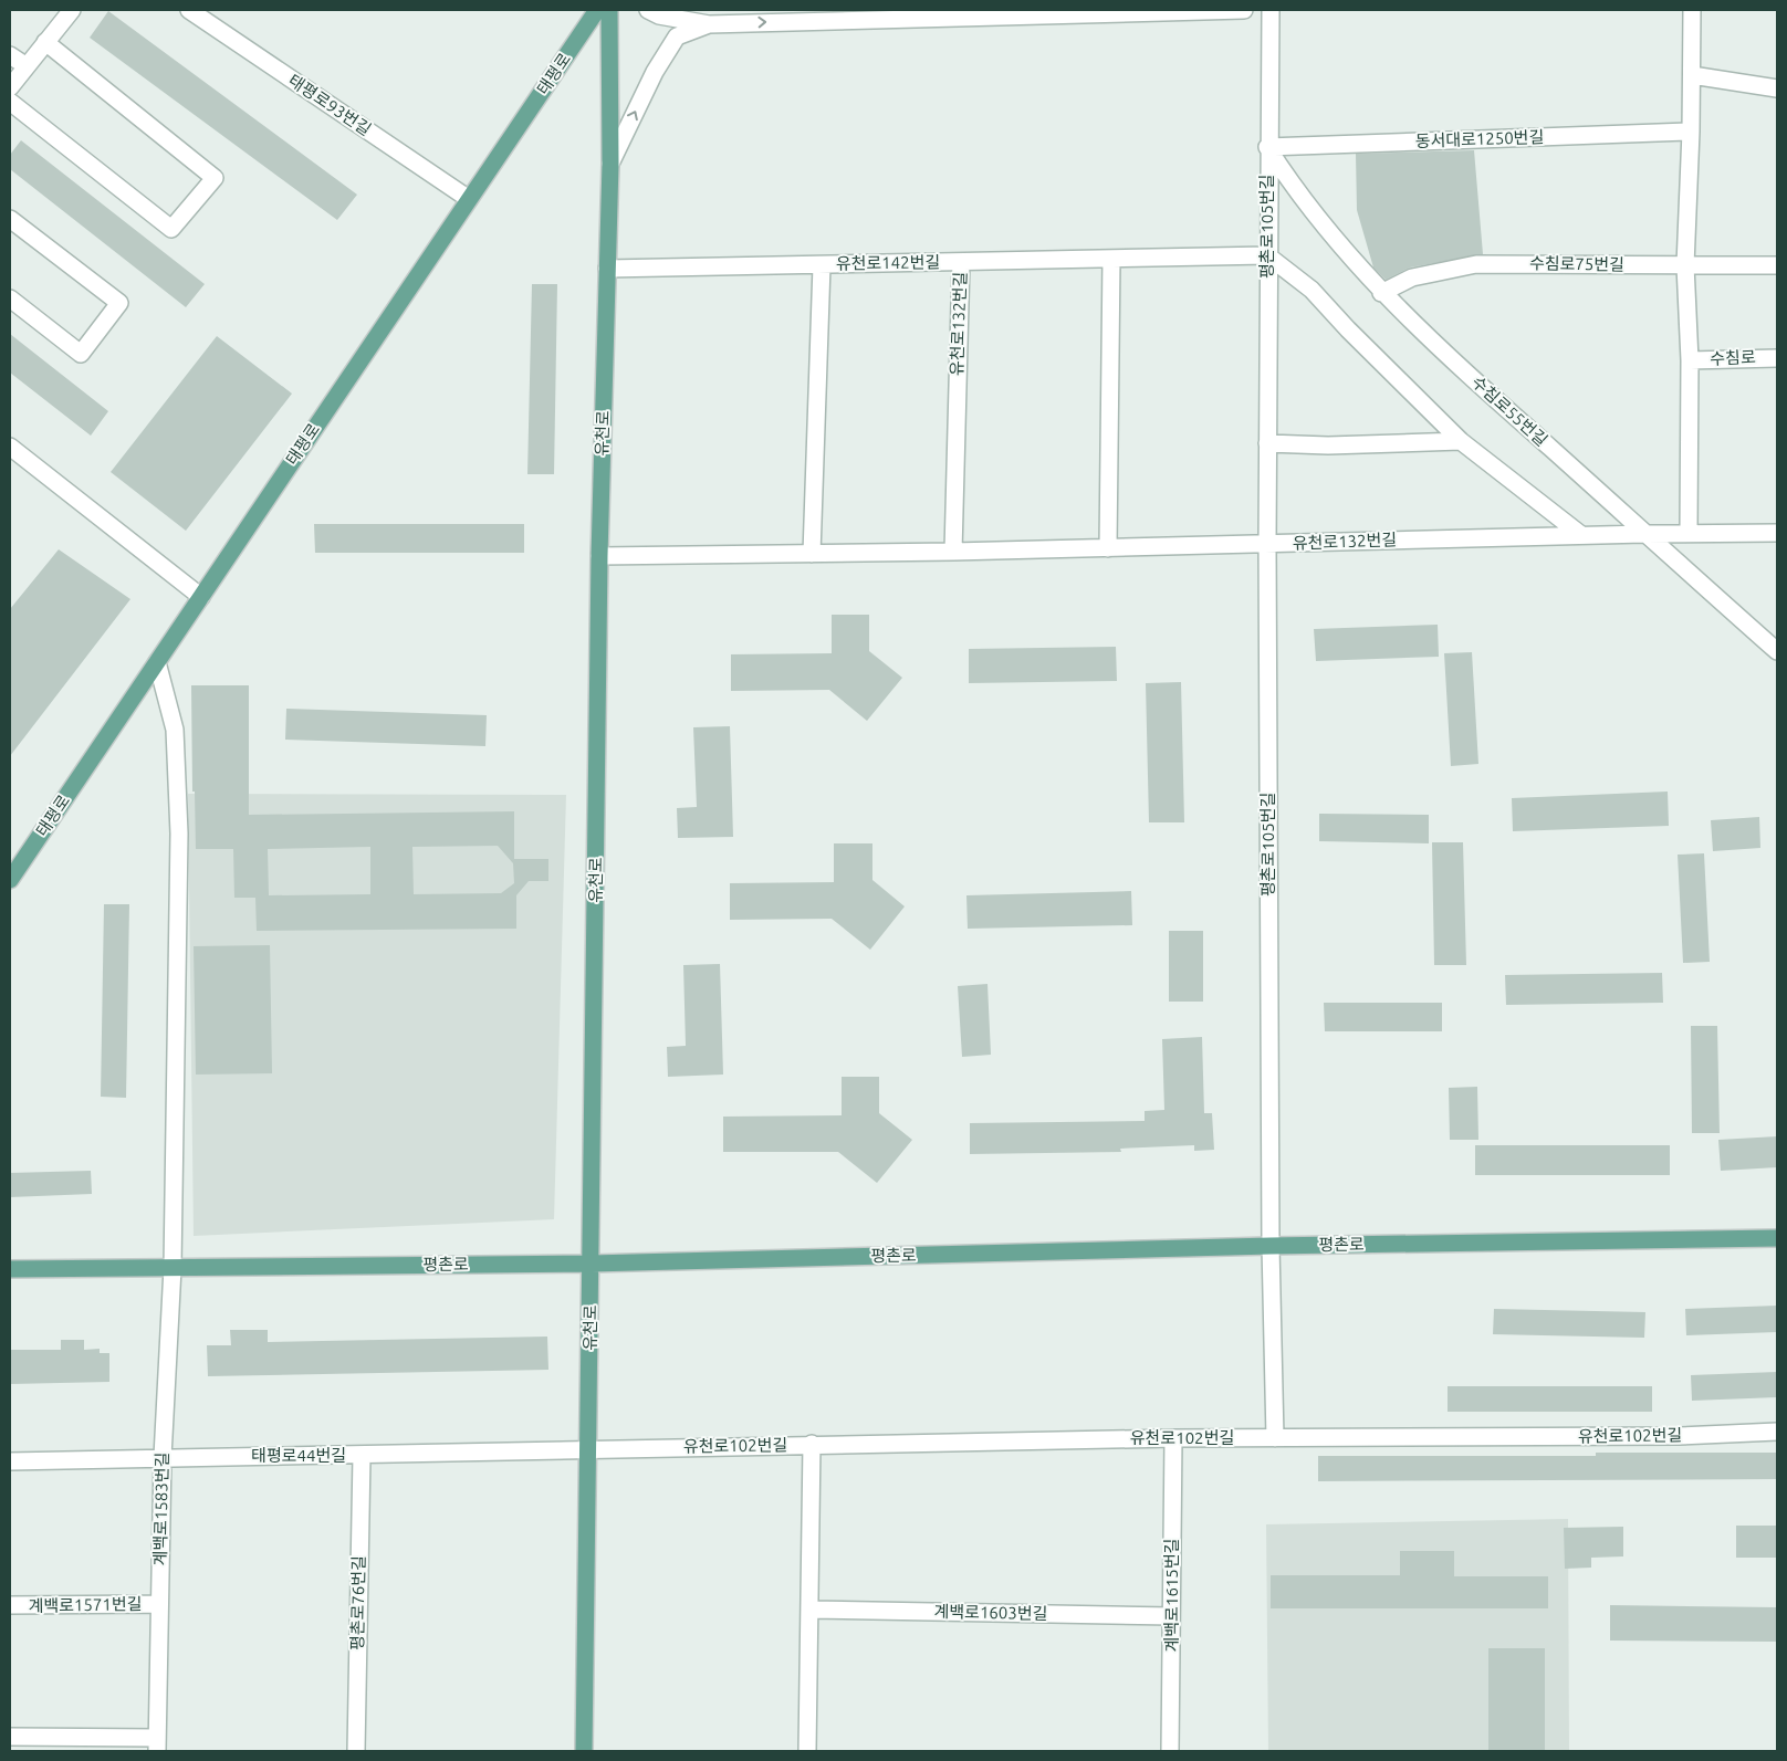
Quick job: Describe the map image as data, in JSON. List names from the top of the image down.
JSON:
{
  "streets": {
    "main road": ["태평로", "유천로", "평촌로"],
    "street": [
      "태평로93번길",
      "동서대로1250번길",
      "평촌로105번길",
      "유천로142번길",
      "수침로75번길",
      "유천로132번길",
      "수침로",
      "수침로55번길",
      "유천로102번길",
      "태평로44번길",
      "계백로1583번길",
      "계백로1615번길",
      "평촌로76번길",
      "계백로1571번길",
      "계백로1603번길"
    ]
  },
  "crossings": [
    ["태평로", "태평로93번길"],
    ["태평로", "계백로1583번길"],
    ["동서대로1250번길", "평촌로105번길"],
    ["동서대로1250번길", "수침로55번길"],
    ["평촌로105번길", "유천로142번길"],
    ["평촌로105번길", "유천로132번길"],
    ["평촌로105번길", "수침로55번길"],
    ["평촌로105번길", "평촌로"],
    ["평촌로105번길", "유천로102번길"],
    ["유천로142번길", "유천로132번길"],
    ["유천로142번길", "유천로"],
    ["수침로75번길", "수침로55번길"],
    ["유천로132번길", "수침로55번길"],
    ["유천로132번길", "유천로"],
    ["유천로", "평촌로"],
    ["유천로", "유천로102번길"],
    ["유천로", "태평로44번길"],
    ["평촌로", "계백로1583번길"],
    ["유천로102번길", "태평로44번길"],
    ["유천로102번길", "계백로1615번길"],
    ["태평로44번길", "계백로1583번길"],
    ["태평로44번길", "평촌로76번길"],
    ["계백로1583번길", "계백로1571번길"],
    ["계백로1615번길", "계백로1603번길"]
  ]
}
